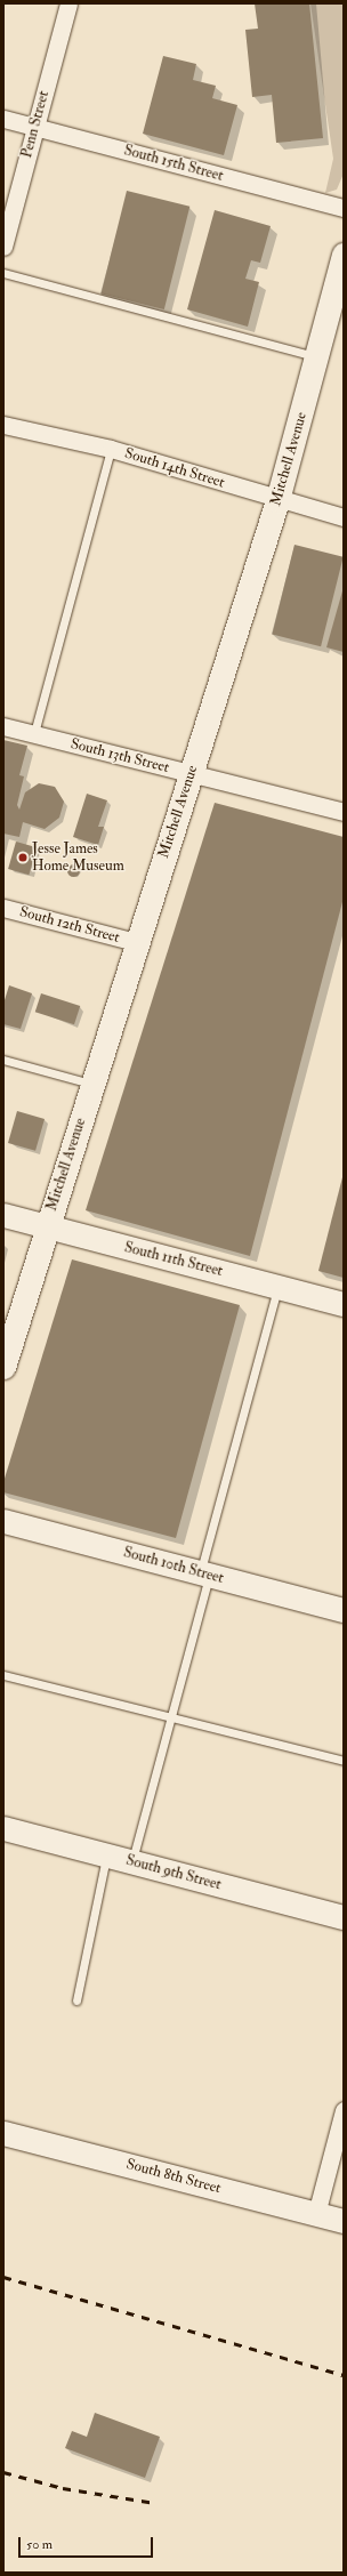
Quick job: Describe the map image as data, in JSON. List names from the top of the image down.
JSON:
{
  "streets": {
    "main road": [
      "Mitchell Avenue",
      "South 11th Street",
      "South 10th Street",
      "South 9th Street",
      "South 8th Street"
    ],
    "street": [
      "Penn Street",
      "South 15th Street",
      "South 14th Street",
      "South 13th Street",
      "South 12th Street"
    ]
  },
  "crossings": [
    ["Penn Street", "South 15th Street"],
    ["Mitchell Avenue", "South 14th Street"],
    ["Mitchell Avenue", "South 13th Street"],
    ["Mitchell Avenue", "South 12th Street"],
    ["Mitchell Avenue", "South 11th Street"]
  ],
  "places": ["Jesse James Home Museum"],
  "scale_bar": "50 m"
}
